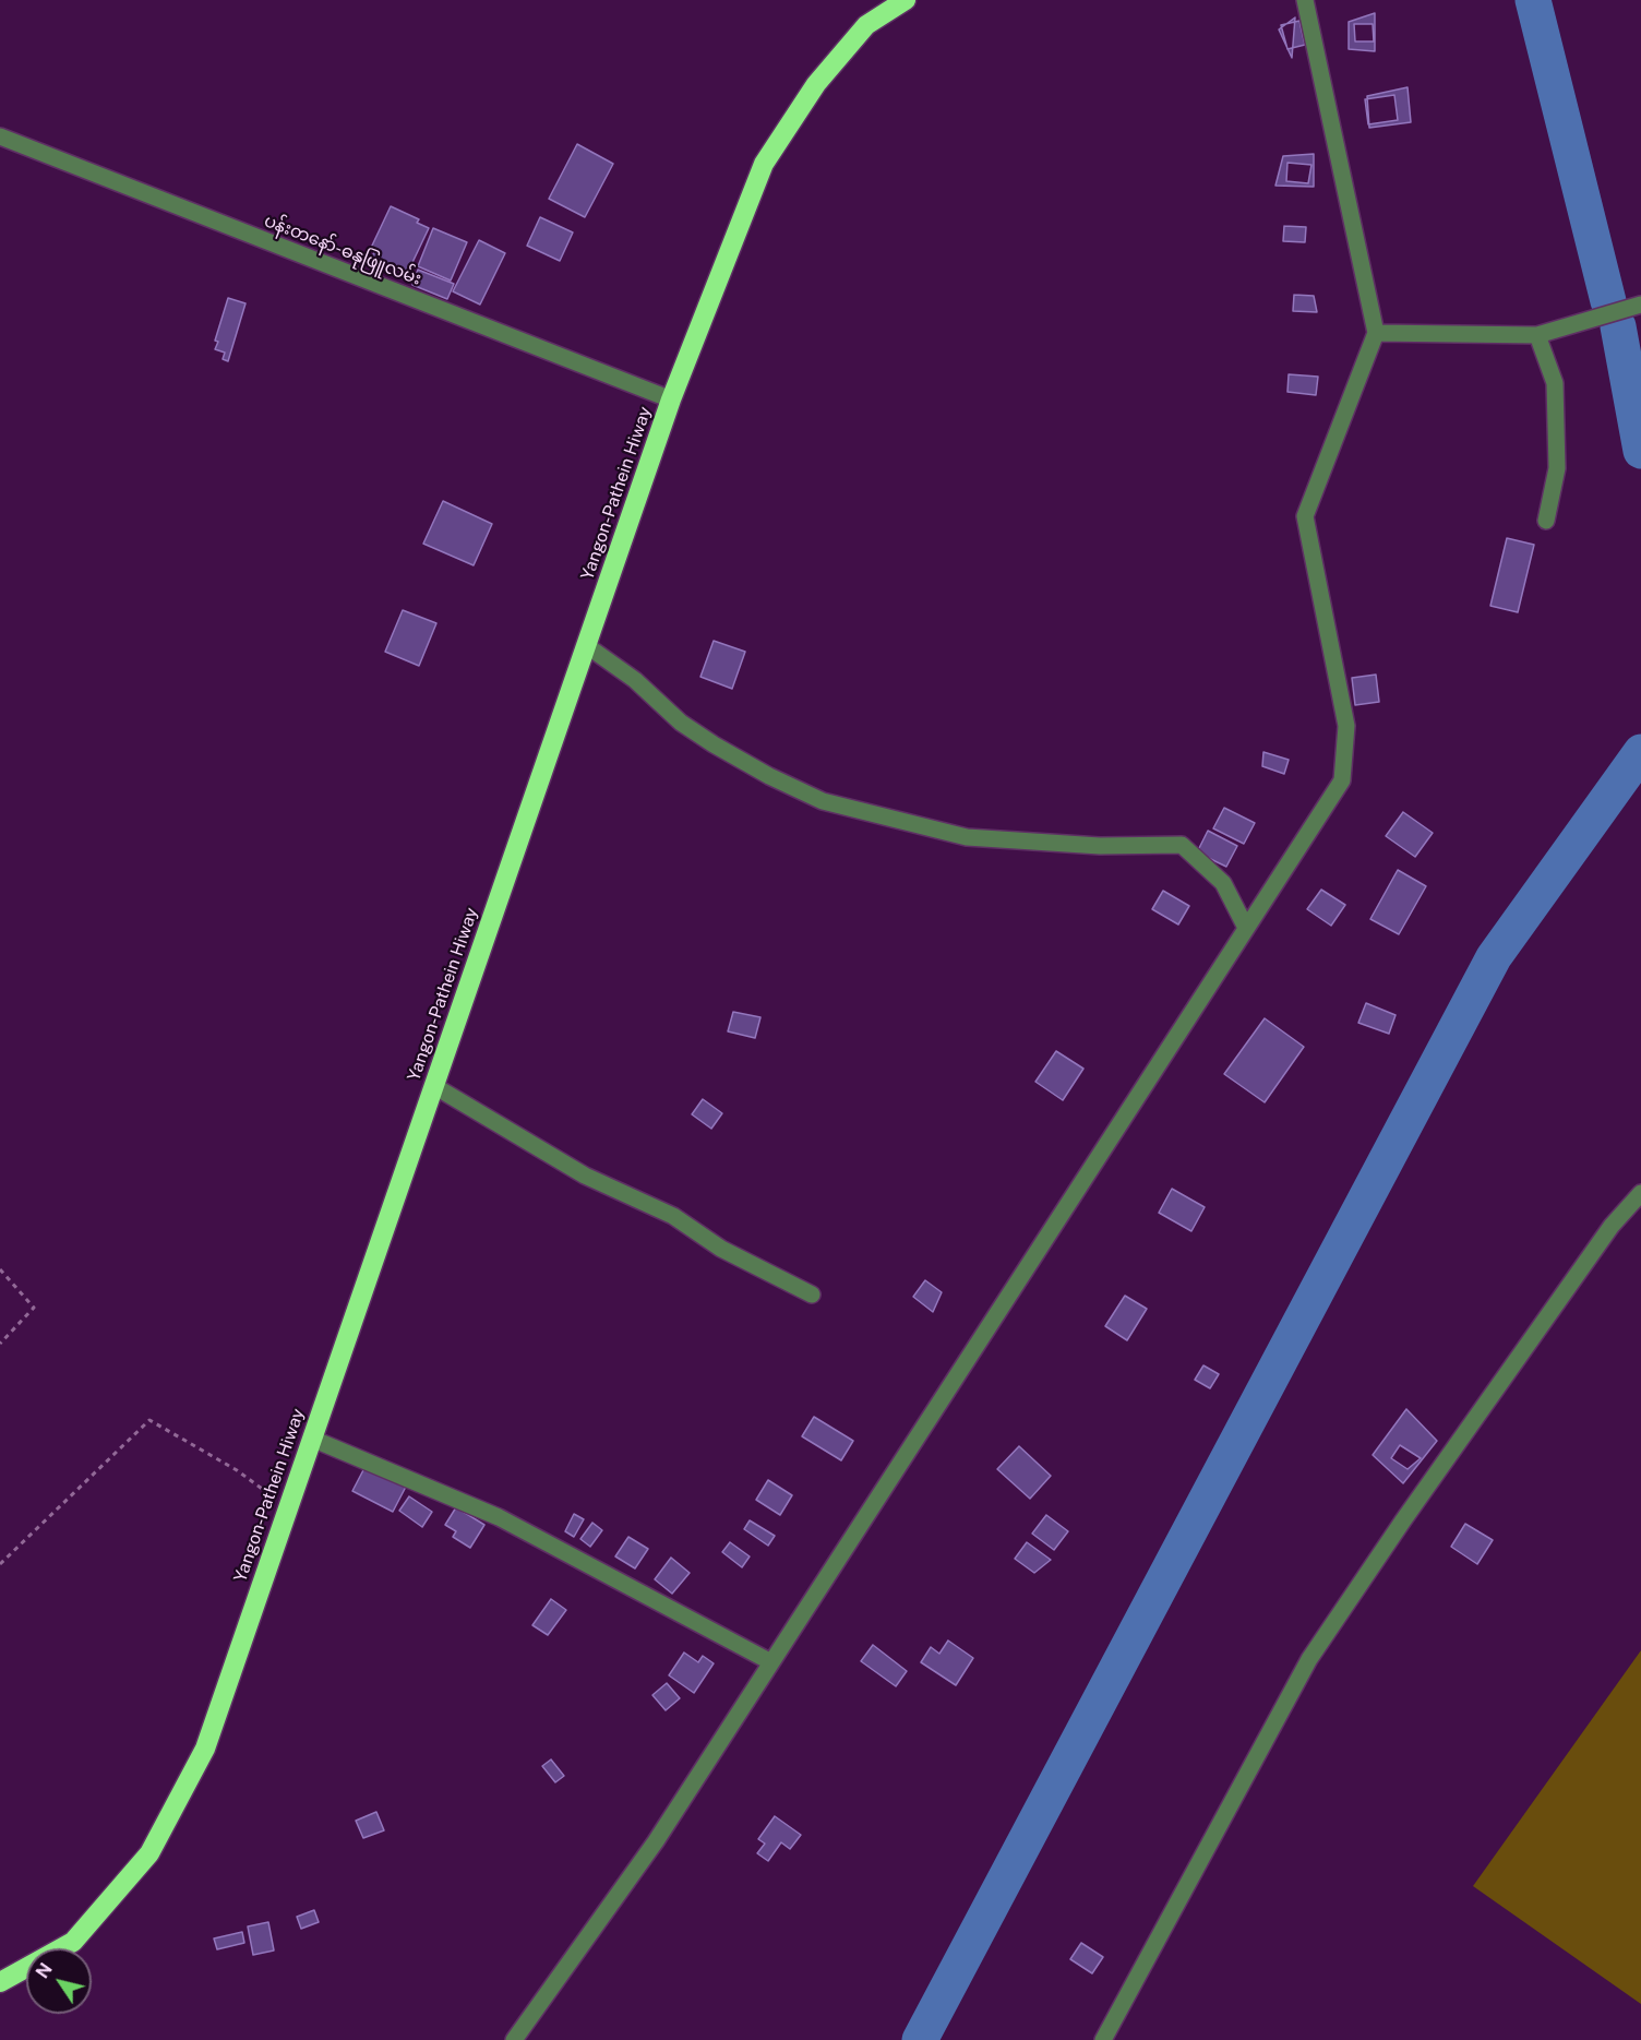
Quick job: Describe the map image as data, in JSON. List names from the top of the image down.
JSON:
{
  "streets": {
    "highway": ["Yangon-Pathein Hiway"],
    "street": ["ပန်းတနော်-ဓနုဖြူလမ်း"]
  },
  "crossings": [
    ["ပန်းတနော်-ဓနုဖြူလမ်း", "Yangon-Pathein Hiway"]
  ],
  "north": "top left"
}
